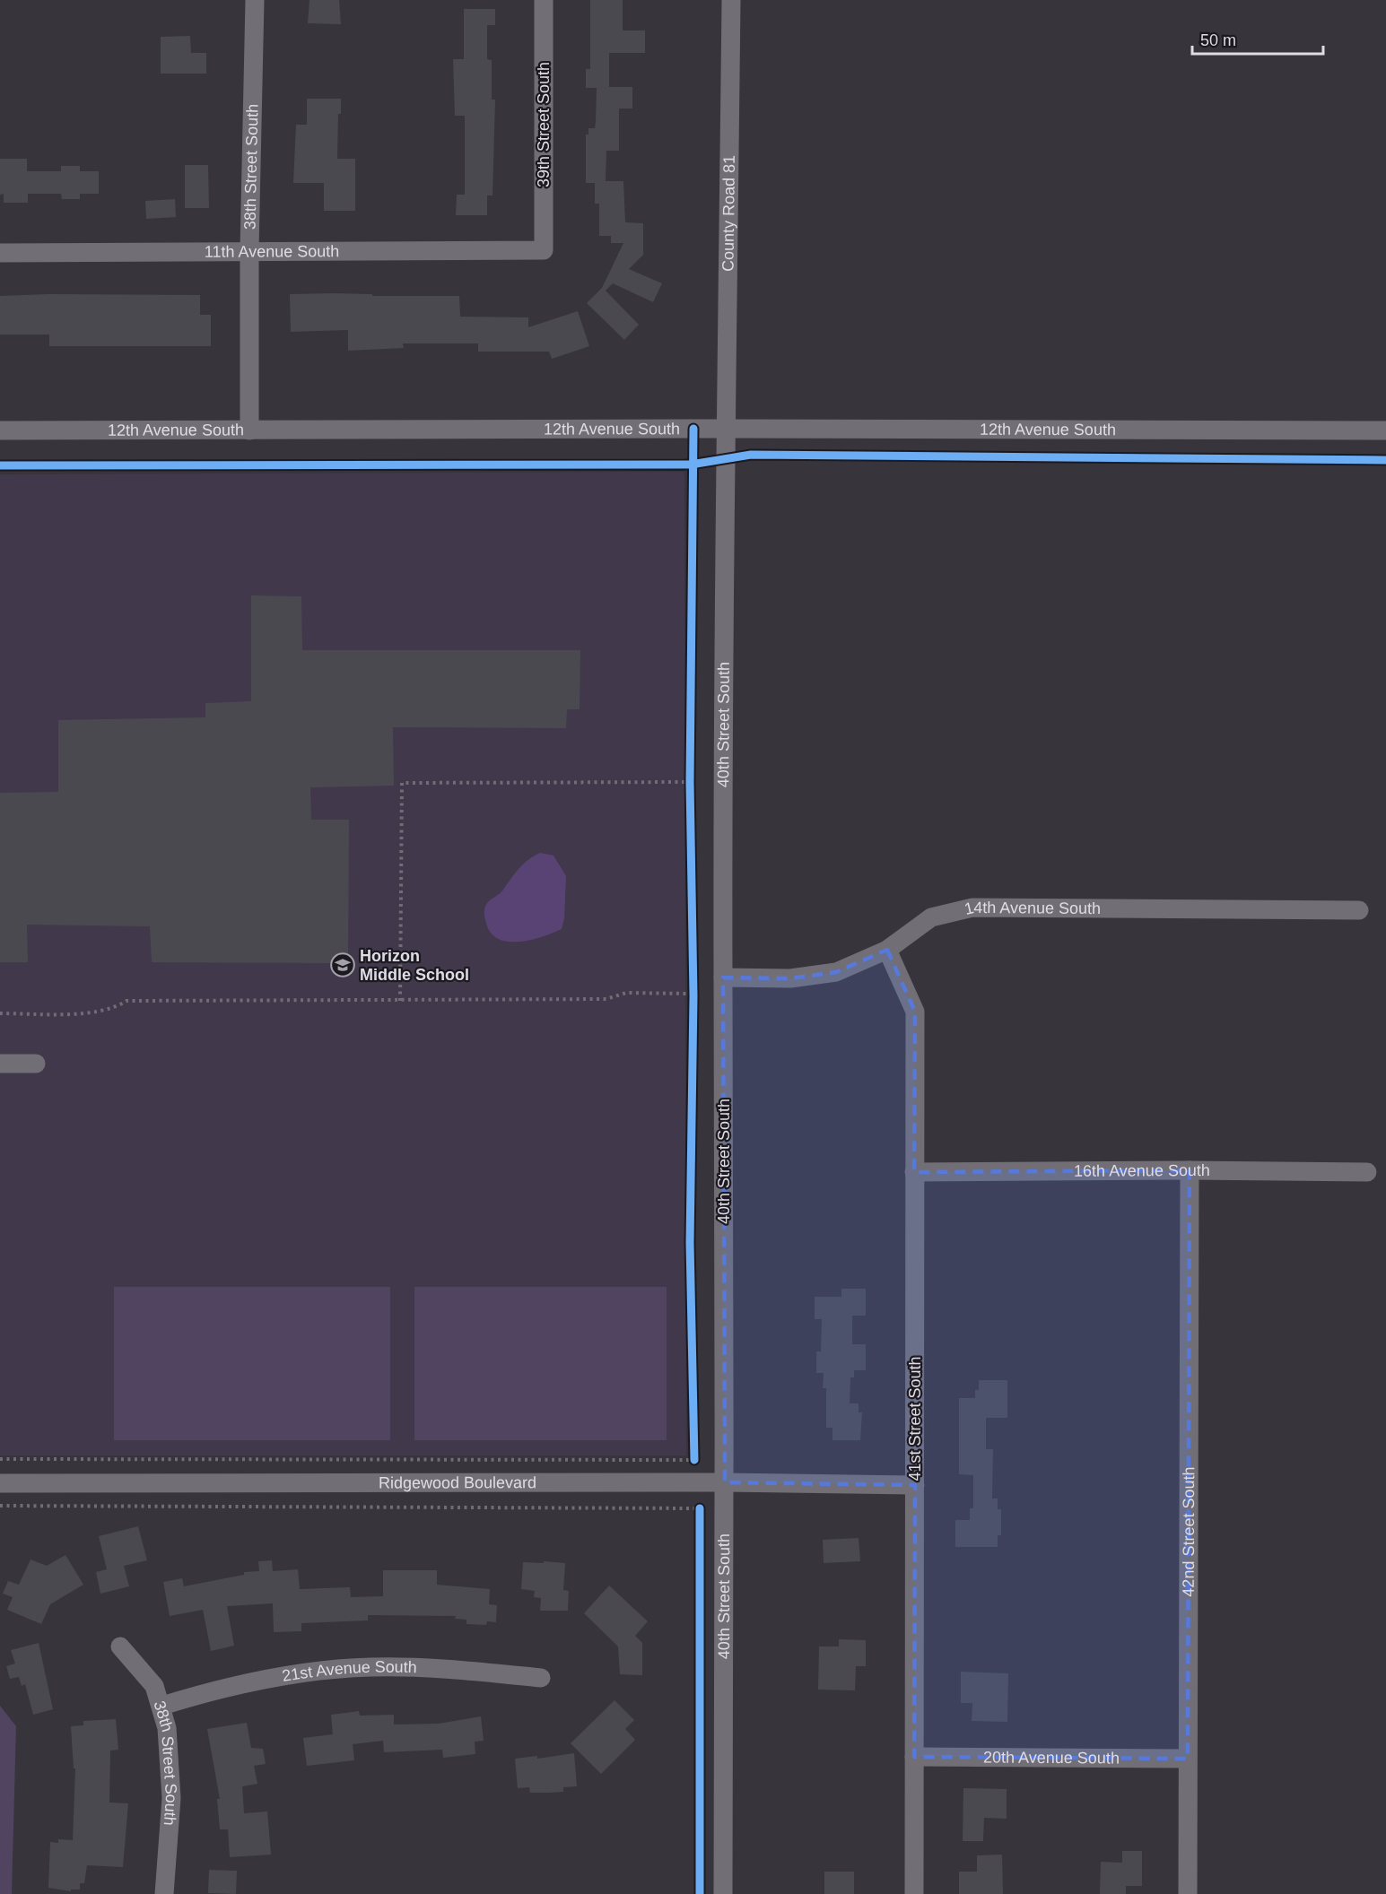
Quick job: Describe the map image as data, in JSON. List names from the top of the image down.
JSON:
{
  "streets": {
    "street": [
      "39th Street South",
      "38th Street South",
      "County Road 81",
      "11th Avenue South",
      "12th Avenue South",
      "40th Street South",
      "14th Avenue South",
      "16th Avenue South",
      "41st Street South",
      "Ridgewood Boulevard",
      "42nd Street South",
      "21st Avenue South",
      "20th Avenue South"
    ]
  },
  "crossings": [
    ["39th Street South", "11th Avenue South"],
    ["38th Street South", "11th Avenue South"],
    ["38th Street South", "12th Avenue South"],
    ["38th Street South", "21st Avenue South"],
    ["County Road 81", "12th Avenue South"],
    ["County Road 81", "40th Street South"],
    ["12th Avenue South", "40th Street South"],
    ["40th Street South", "14th Avenue South"],
    ["40th Street South", "Ridgewood Boulevard"],
    ["14th Avenue South", "41st Street South"],
    ["16th Avenue South", "41st Street South"],
    ["16th Avenue South", "42nd Street South"],
    ["41st Street South", "Ridgewood Boulevard"],
    ["41st Street South", "20th Avenue South"],
    ["42nd Street South", "20th Avenue South"]
  ],
  "places": {
    "school or university": ["Horizon Middle School"]
  },
  "scale_bar": "50 m"
}
